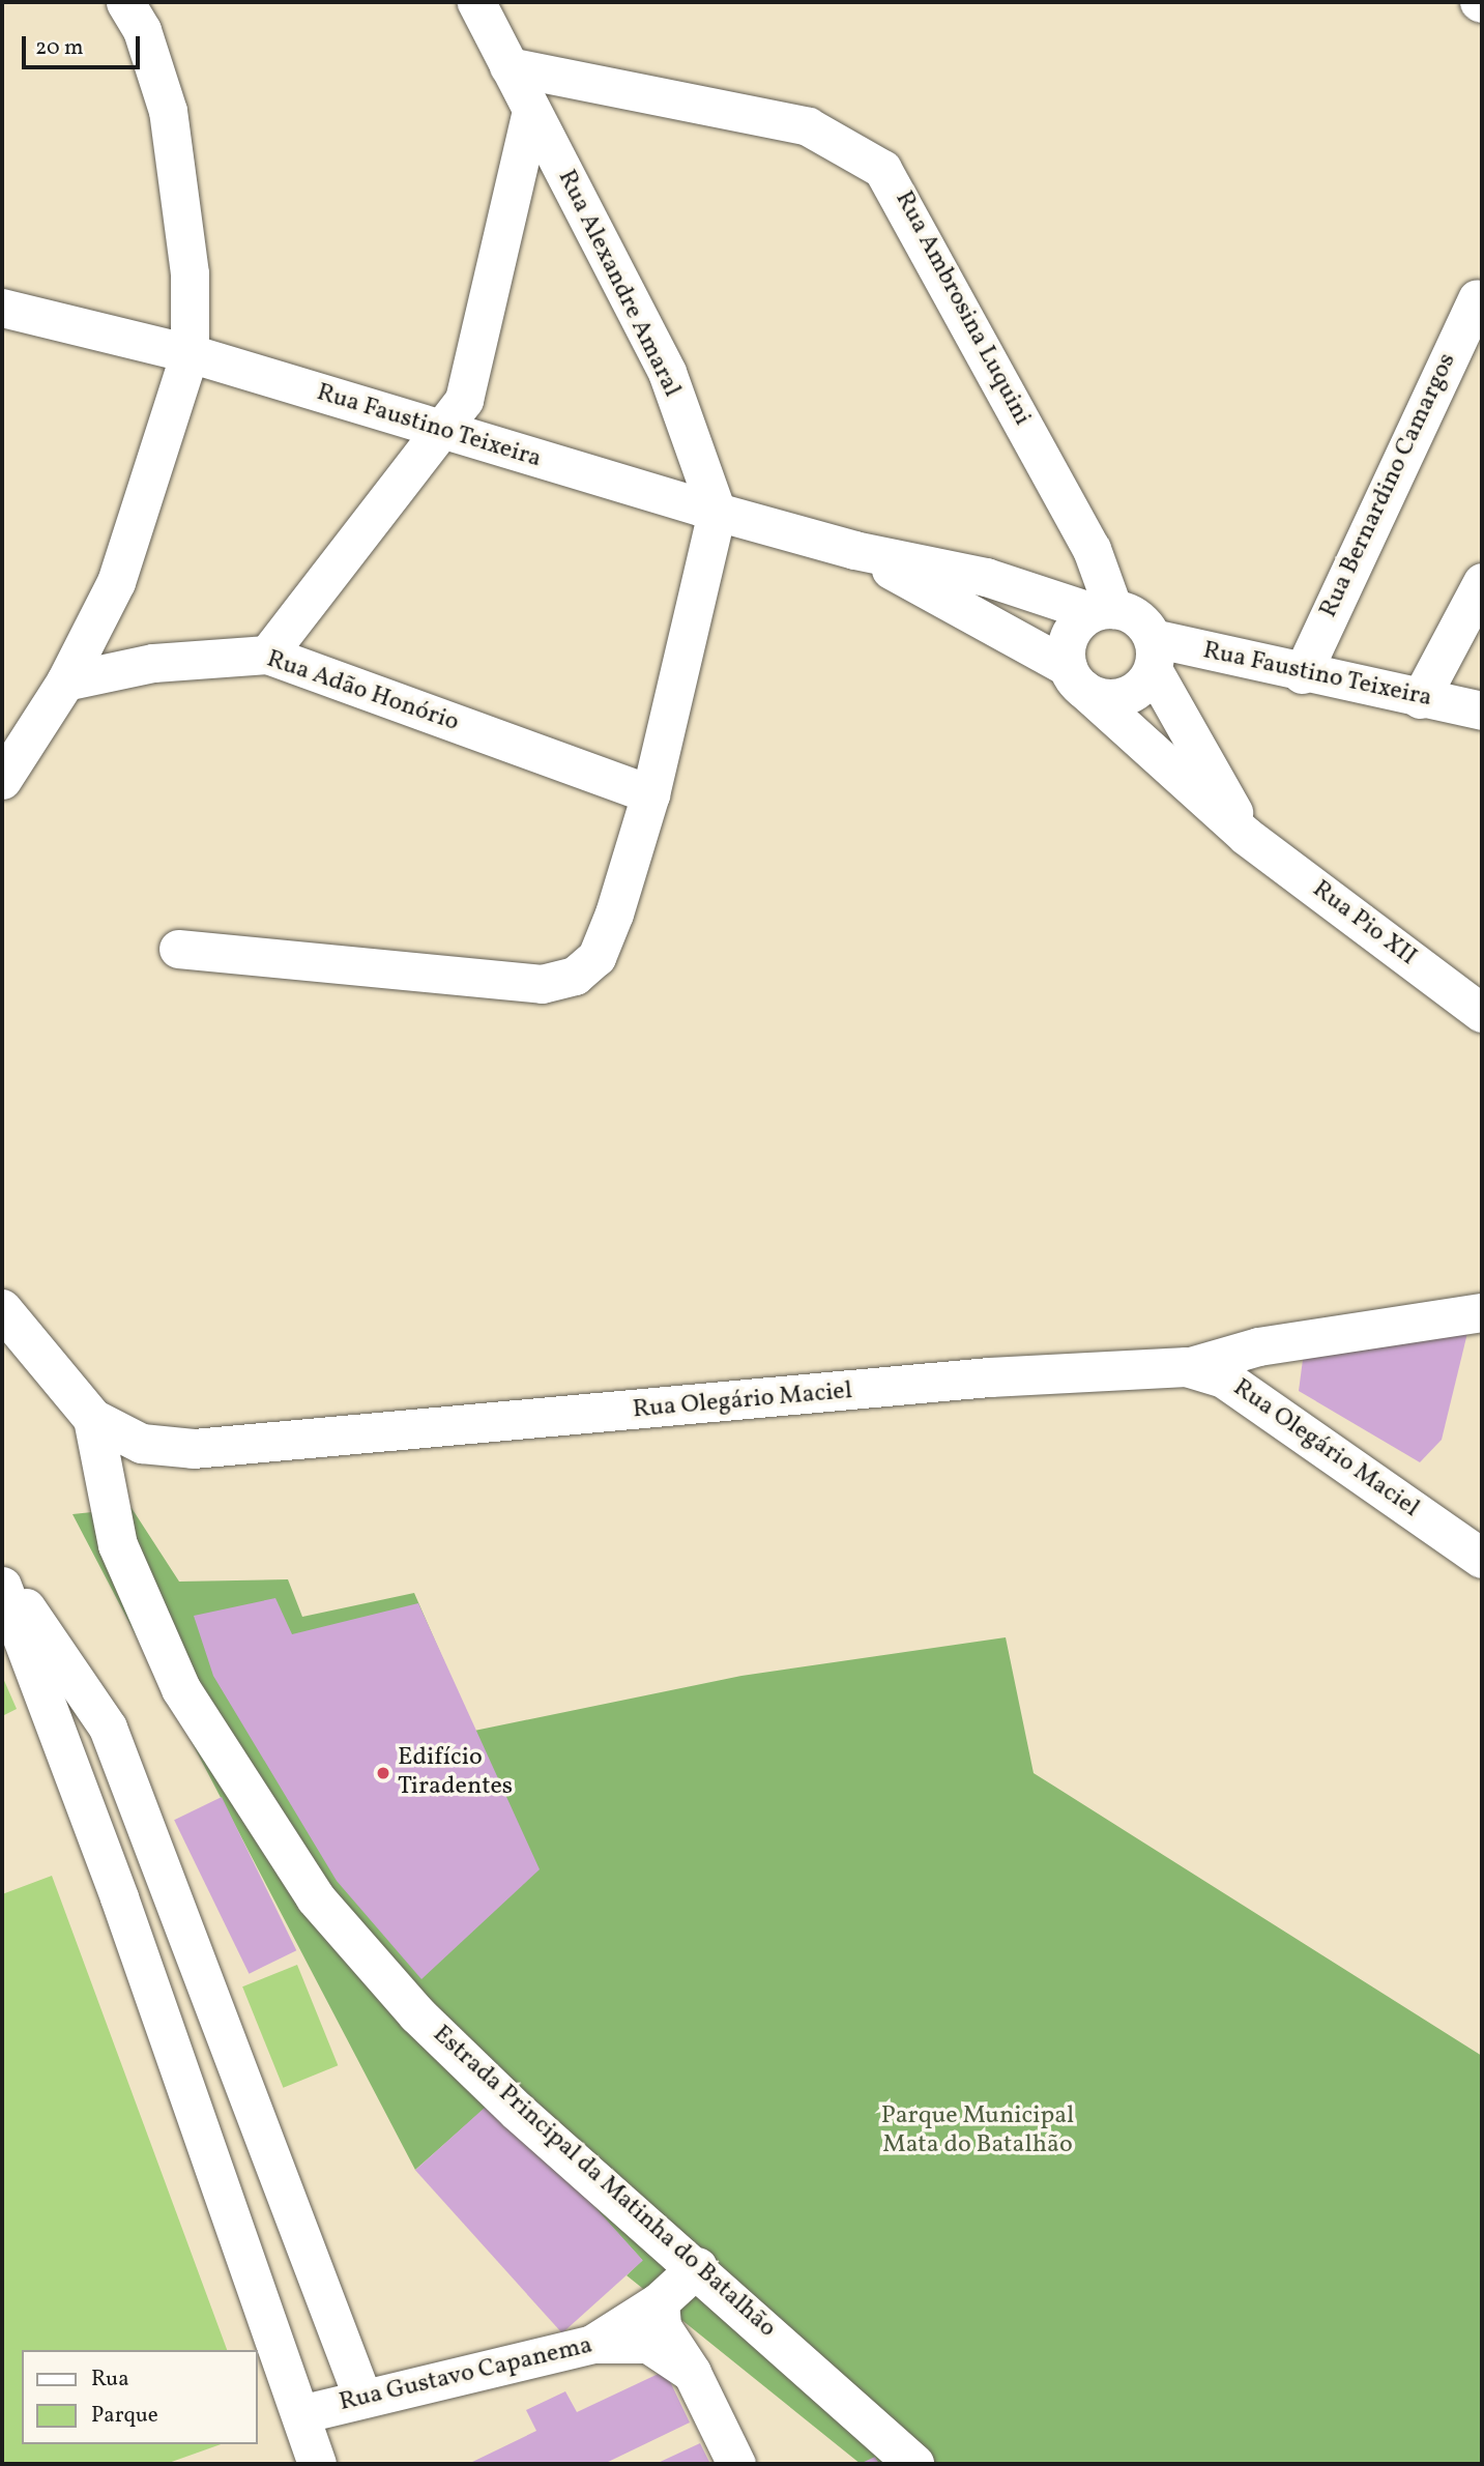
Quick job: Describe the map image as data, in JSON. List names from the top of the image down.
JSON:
{
  "streets": {
    "street": [
      "Rua Alexandre Amaral",
      "Rua Ambrosina Luquini",
      "Rua Faustino Teixeira",
      "Rua Bernardino Camargos",
      "Rua Adão Honório",
      "Rua Pio XII",
      "Rua Olegário Maciel",
      "Estrada Principal da Matinha do Batalhão",
      "Rua Gustavo Capanema"
    ]
  },
  "crossings": [
    ["Rua Alexandre Amaral", "Rua Ambrosina Luquini"],
    ["Rua Alexandre Amaral", "Rua Faustino Teixeira"],
    ["Rua Ambrosina Luquini", "Rua Faustino Teixeira"],
    ["Rua Ambrosina Luquini", "Rua Pio XII"],
    ["Rua Faustino Teixeira", "Rua Bernardino Camargos"],
    ["Rua Faustino Teixeira", "Rua Pio XII"],
    ["Rua Olegário Maciel", "Estrada Principal da Matinha do Batalhão"]
  ],
  "parks": ["Parque Municipal Mata do Batalhão"],
  "places": ["Edifício Tiradentes"],
  "legend": ["Rua", "Parque"],
  "scale_bar": "20 m"
}
